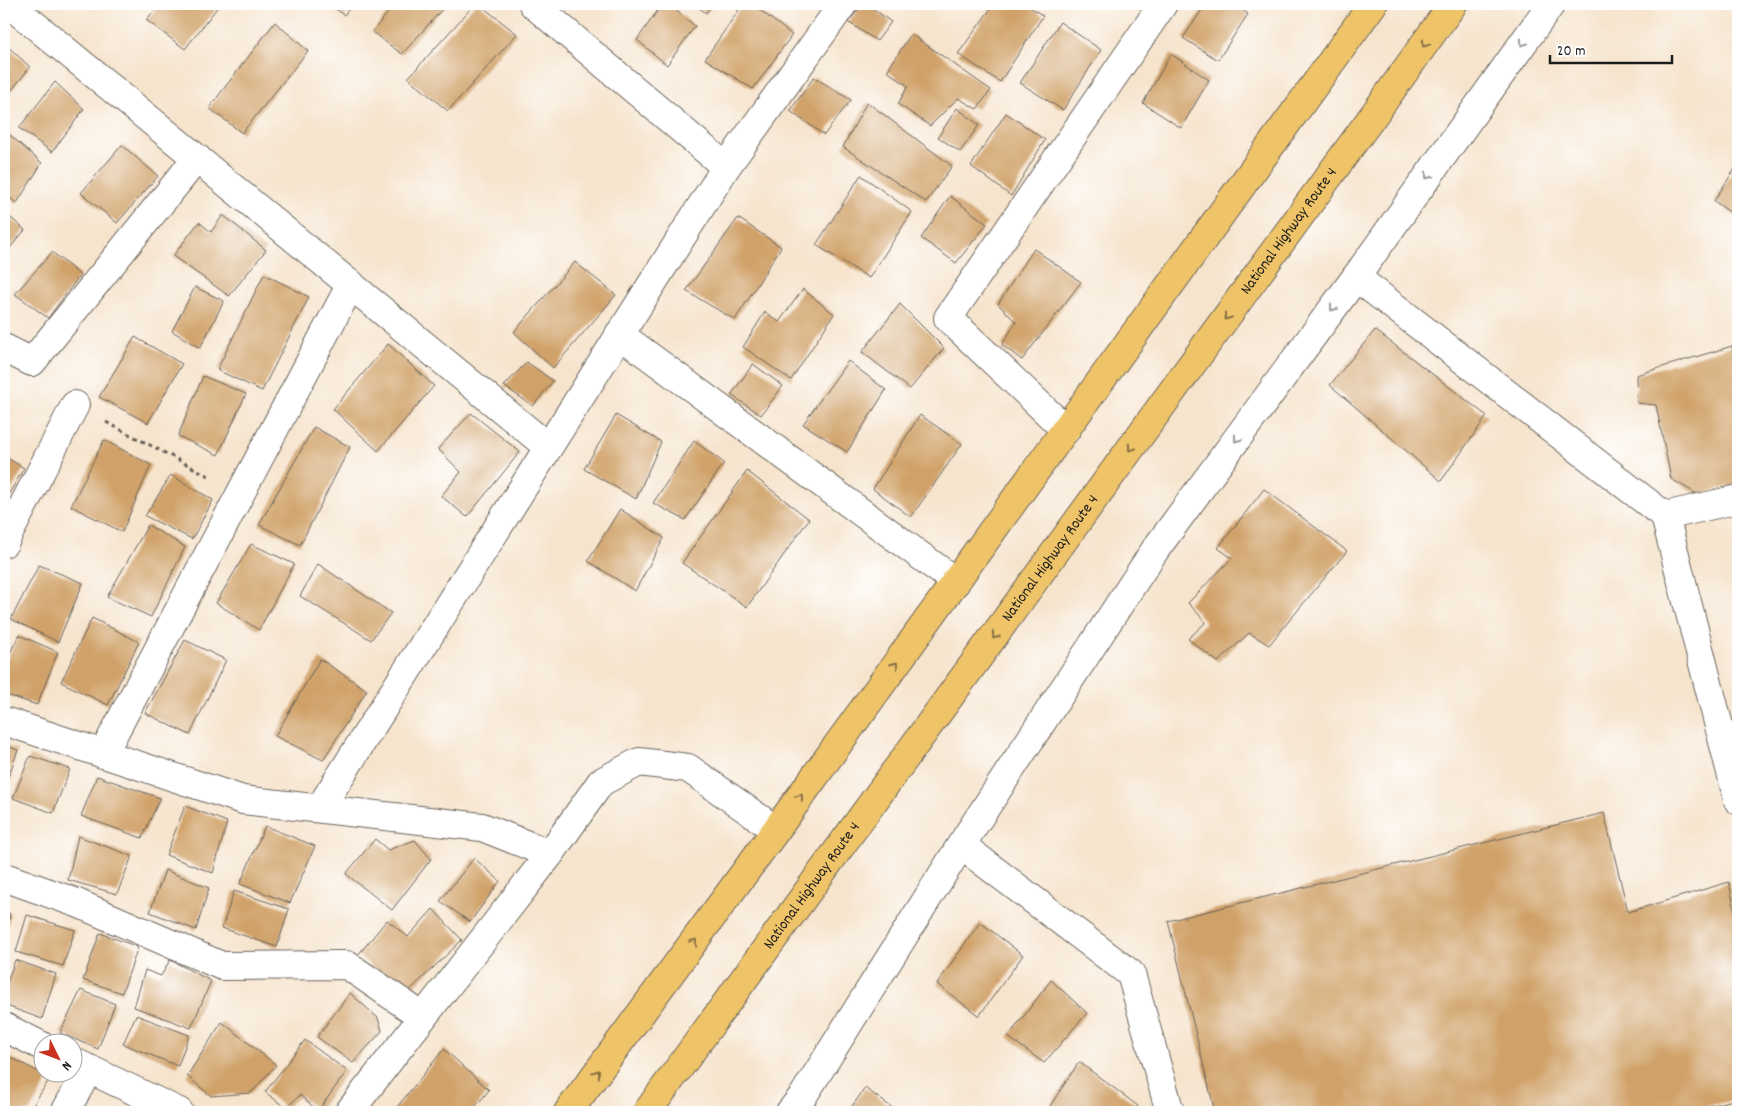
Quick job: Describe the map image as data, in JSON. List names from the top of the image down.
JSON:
{
  "streets": {
    "highway": ["National Highway Route 4"]
  },
  "scale_bar": "20 m",
  "north": "bottom right"
}
